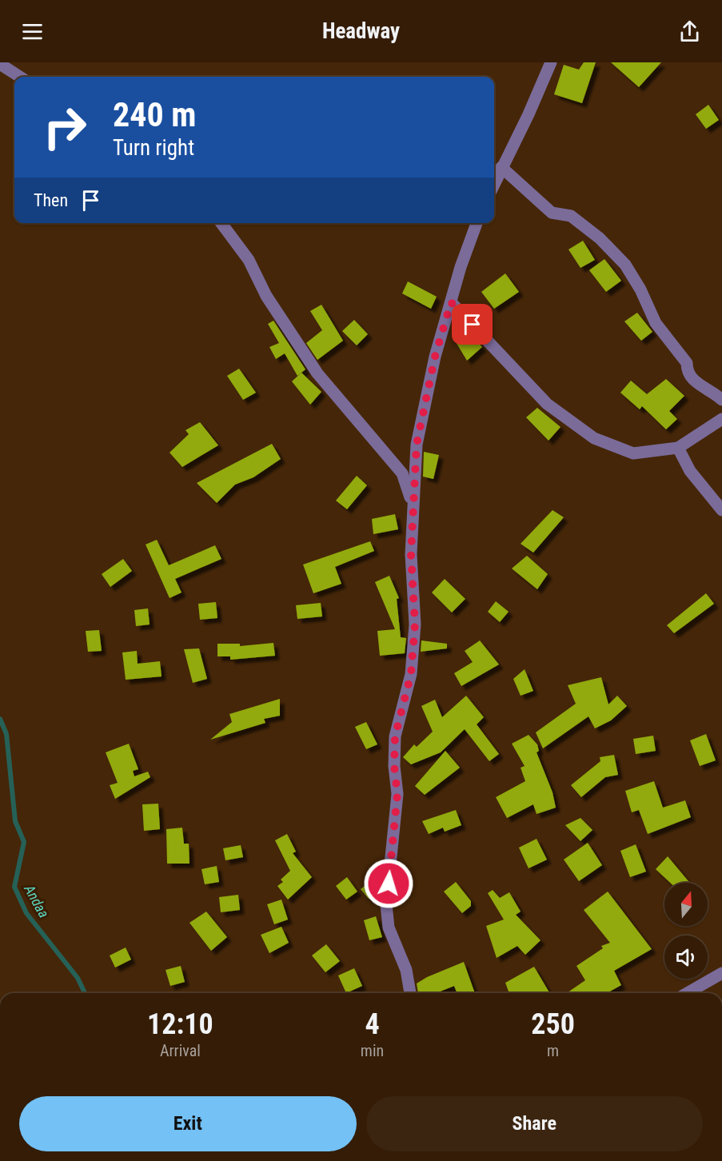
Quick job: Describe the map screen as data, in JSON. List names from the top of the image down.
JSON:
{
  "water": ["Andaa"],
  "north": "top",
  "page": {
    "header": "Headway",
    "turn": ["240 m", "Turn right"],
    "then": "Then",
    "eta": [
      "12:10",
      "Arrival",
      "4",
      "min",
      "250",
      "m"
    ],
    "buttons": ["Exit", "Share"]
  }
}
